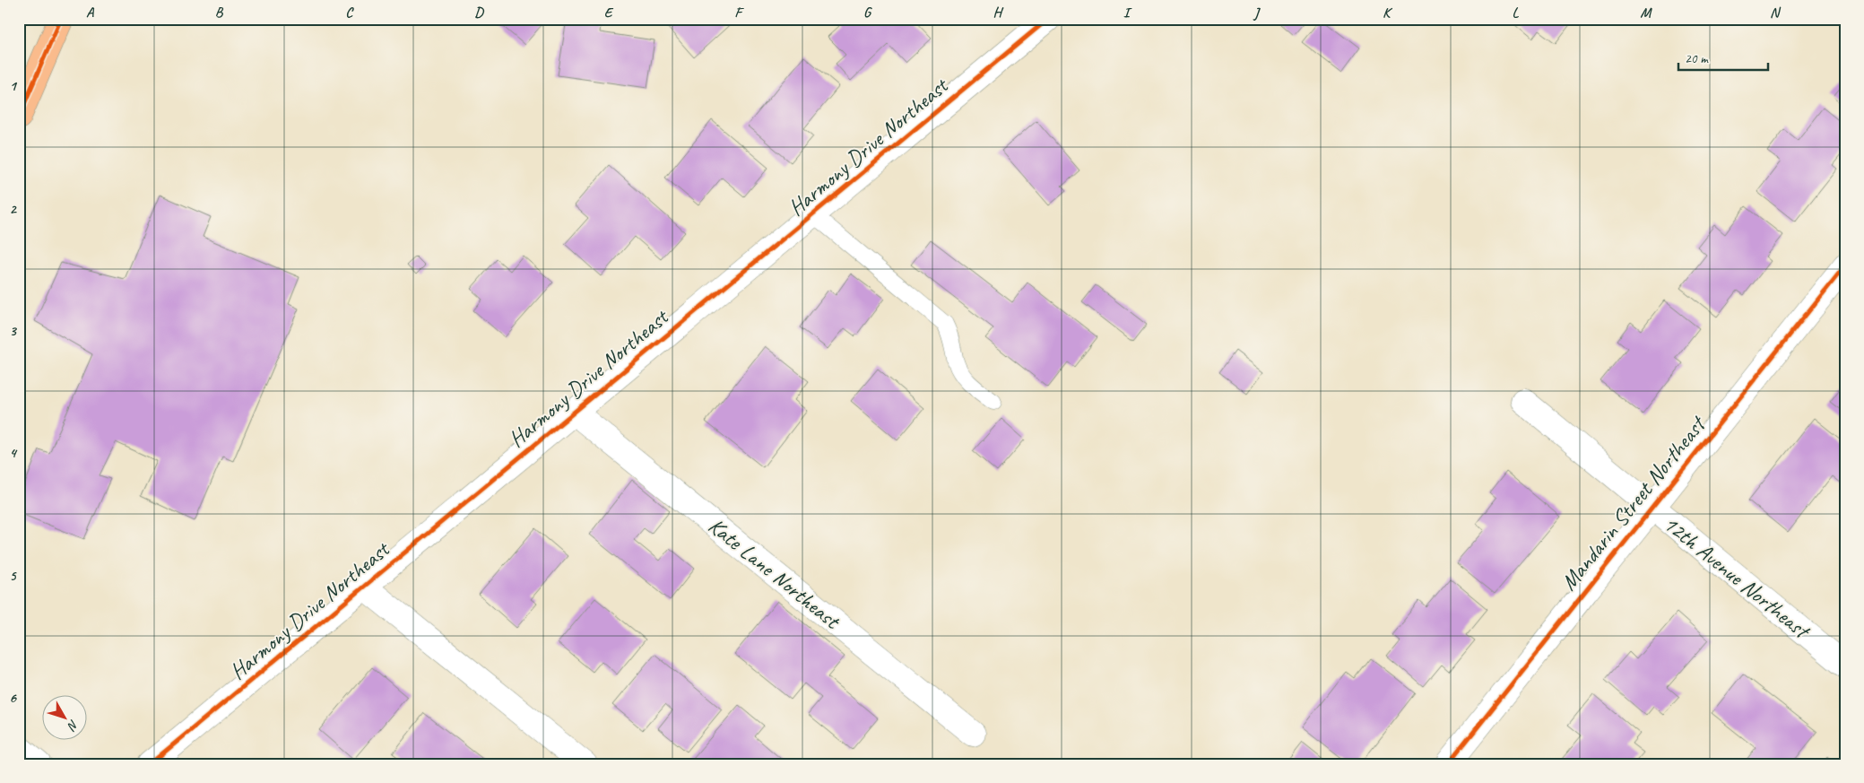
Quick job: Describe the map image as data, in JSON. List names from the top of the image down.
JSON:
{
  "streets": {
    "street": [
      "Harmony Drive Northeast",
      "Mandarin Street Northeast",
      "Kate Lane Northeast",
      "12th Avenue Northeast"
    ]
  },
  "crossings": [
    ["Harmony Drive Northeast", "Kate Lane Northeast"],
    ["Mandarin Street Northeast", "12th Avenue Northeast"]
  ],
  "scale_bar": "20 m",
  "north": "bottom right",
  "grid": {
    "columns": [
      "A",
      "B",
      "C",
      "D",
      "E",
      "F",
      "G",
      "H",
      "I",
      "J",
      "K",
      "L",
      "M",
      "N"
    ],
    "rows": [
      "1",
      "2",
      "3",
      "4",
      "5",
      "6"
    ]
  }
}
